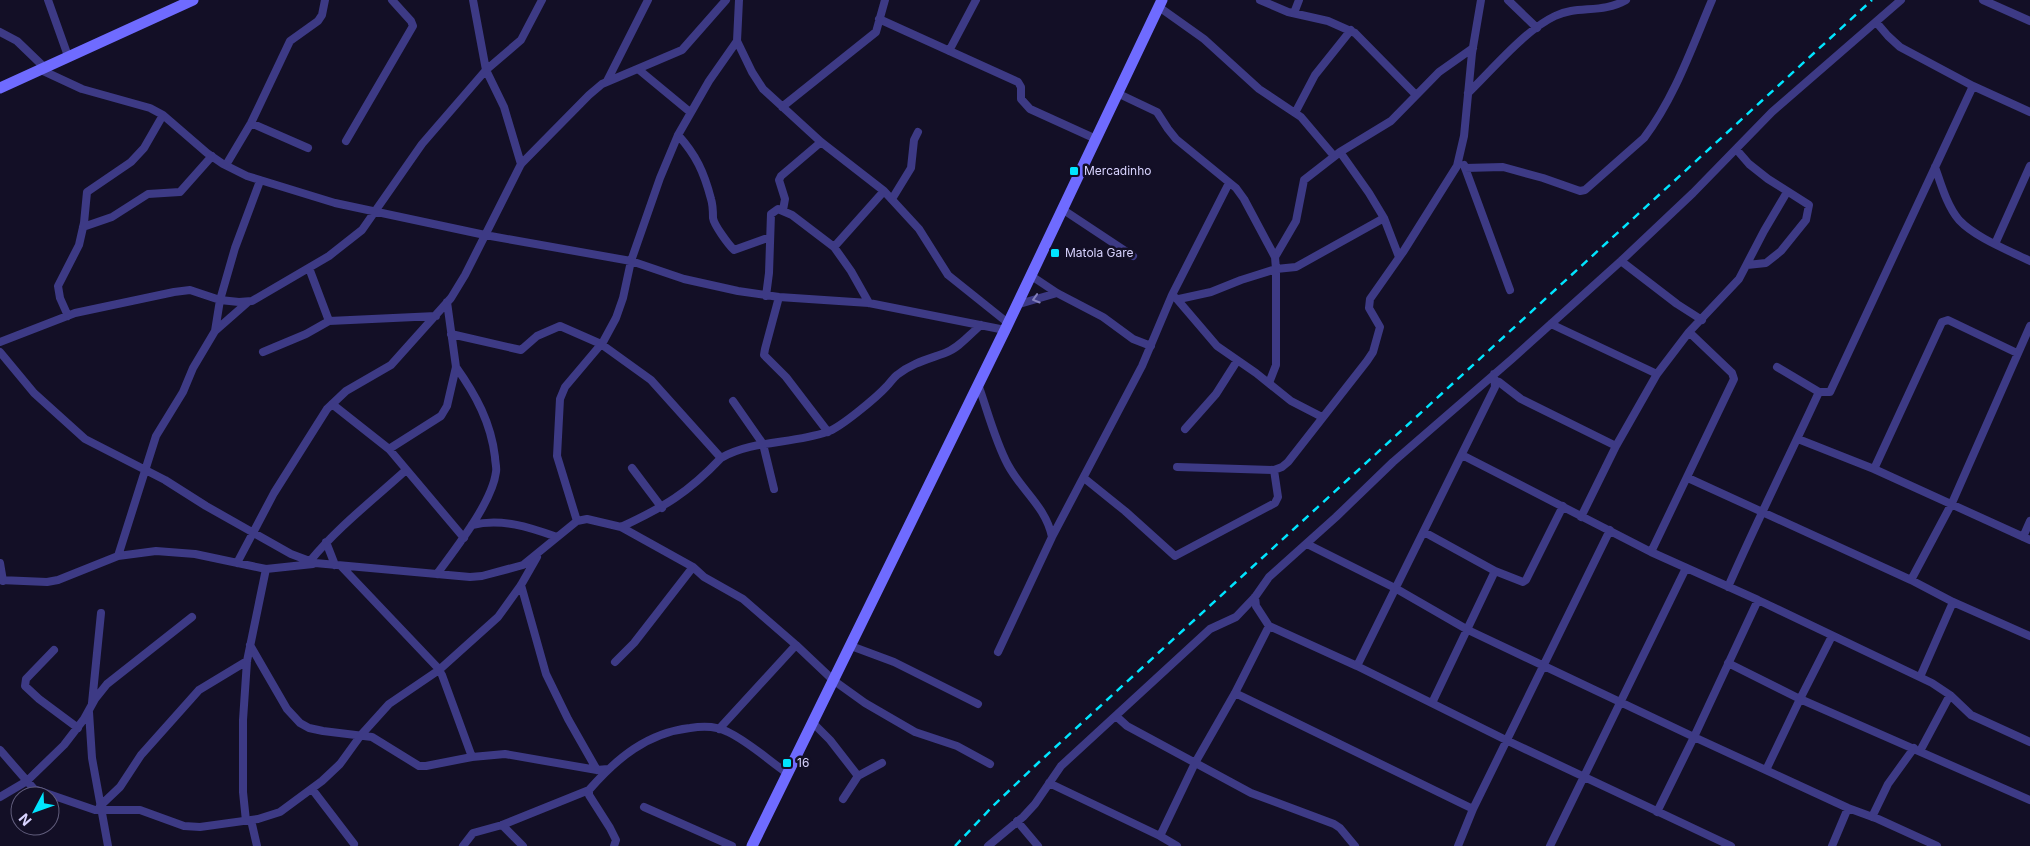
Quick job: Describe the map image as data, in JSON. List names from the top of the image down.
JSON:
{
  "places": {
    "transit": ["Mercadinho", "Matola Gare", "16"]
  },
  "north": "bottom left"
}
